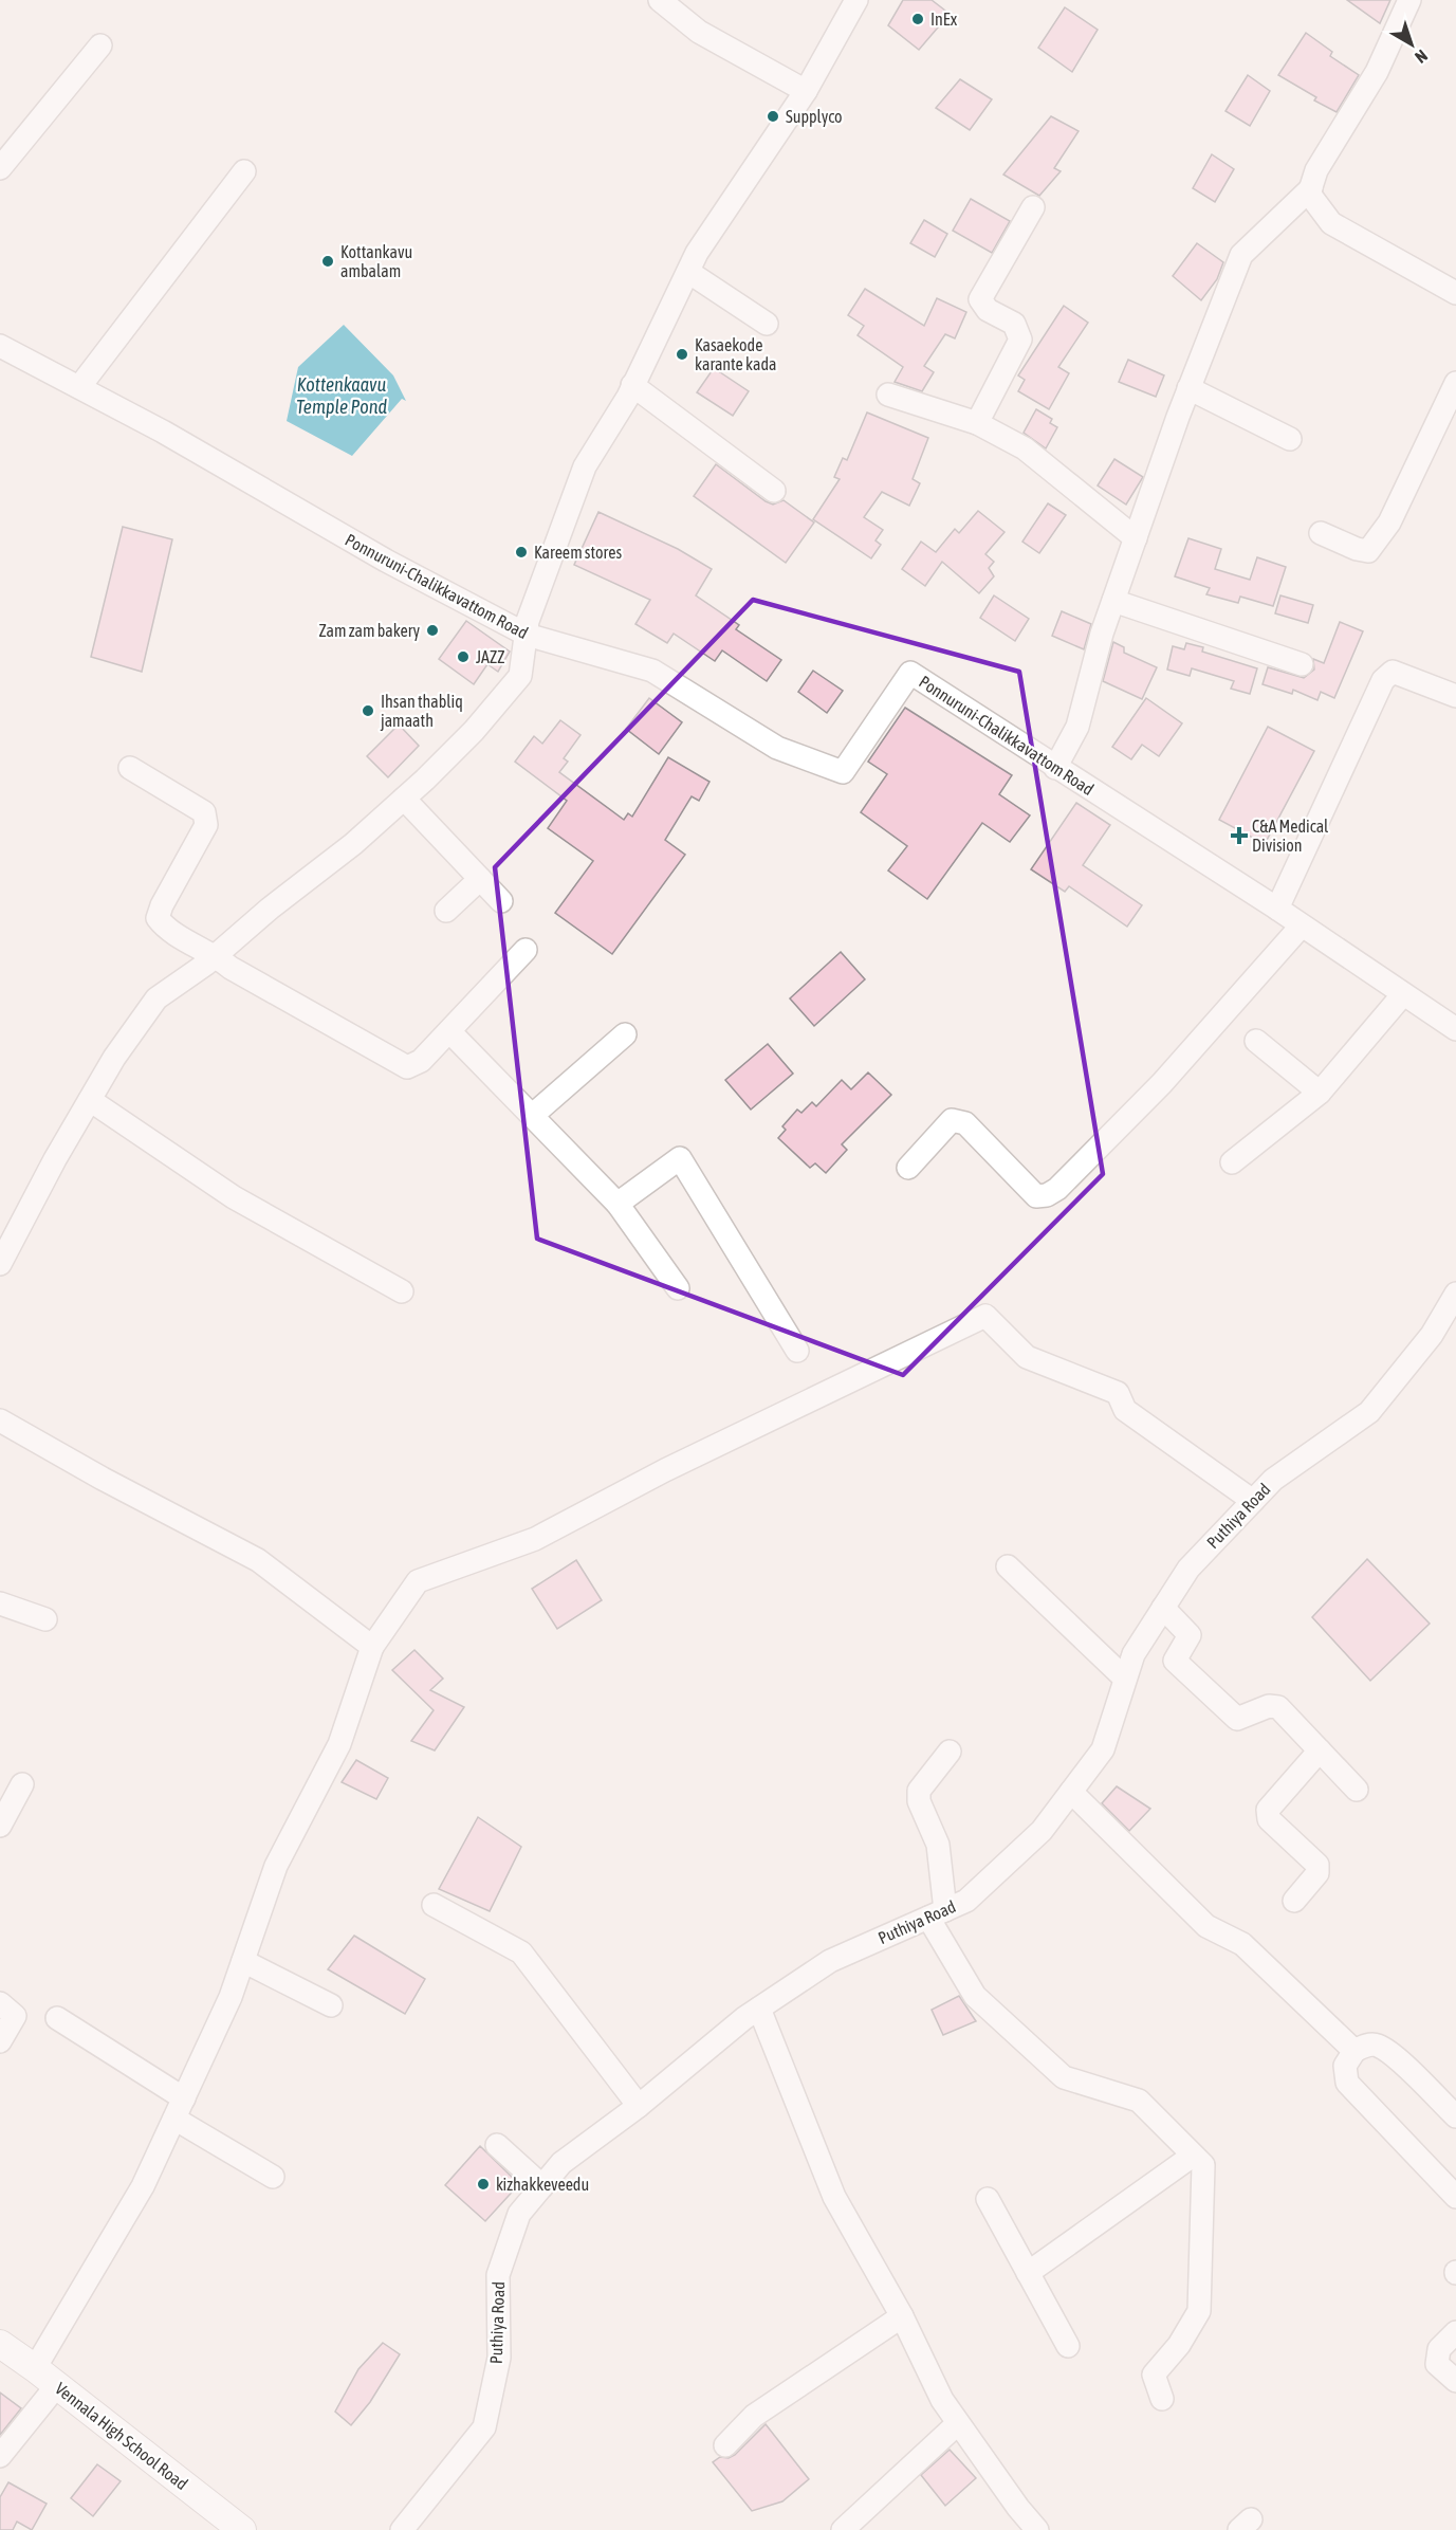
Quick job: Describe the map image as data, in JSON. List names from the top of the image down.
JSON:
{
  "streets": {
    "main road": ["Vennala High School Road"],
    "street": ["Ponnuruni-Chalikkavattom Road", "Puthiya Road"]
  },
  "water": ["Kottenkaavu Temple Pond"],
  "places": {
    "other": [
      "InEx",
      "Supplyco",
      "Kottankavu ambalam",
      "Kasaekode karante kada",
      "Kareem stores",
      "Zam zam bakery",
      "JAZZ",
      "Ihsan thabliq jamaath",
      "kizhakkeveedu"
    ],
    "health": ["C&A Medical Division"]
  },
  "north": "bottom right"
}
